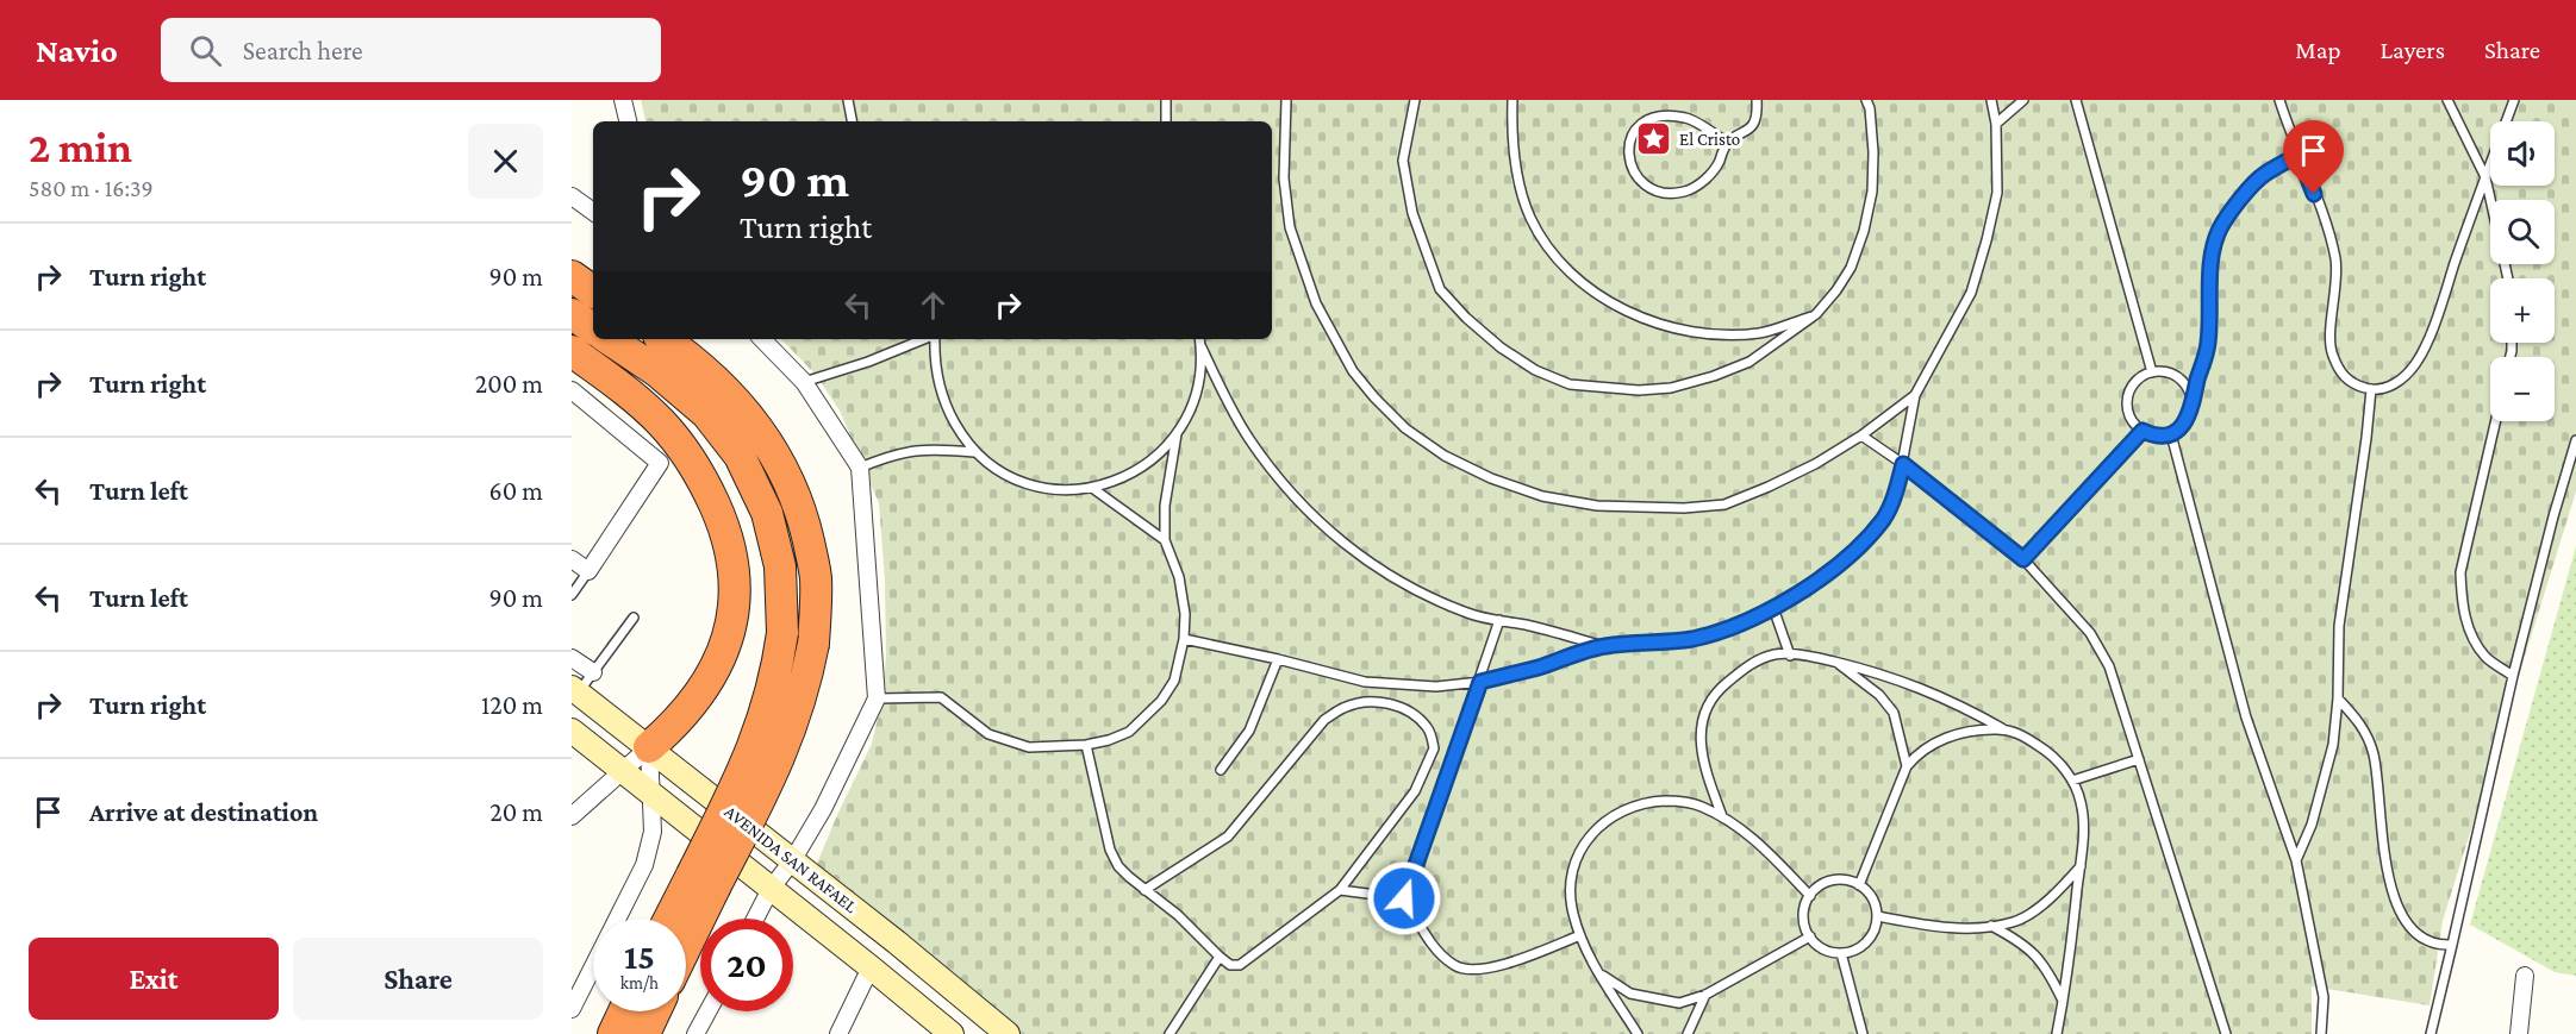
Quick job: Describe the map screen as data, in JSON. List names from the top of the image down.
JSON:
{
  "streets": {
    "main road": ["AVENIDA SAN RAFAEL"]
  },
  "places": {
    "place": ["El Cristo"]
  },
  "page": {
    "header": "Navio",
    "search": "Search here",
    "nav": ["Map", "Layers", "Share"],
    "heading": ["2 min", "580 m · 16:39"],
    "map_buttons": ["+", "−"],
    "turn": ["90 m", "Turn right"],
    "list": [
      {
        "name": "Turn right",
        "value": "90 m"
      },
      {
        "name": "Turn right",
        "value": "200 m"
      },
      {
        "name": "Turn left",
        "value": "60 m"
      },
      {
        "name": "Turn left",
        "value": "90 m"
      },
      {
        "name": "Turn right",
        "value": "120 m"
      },
      {
        "name": "Arrive at destination",
        "value": "20 m"
      }
    ],
    "speed": "15 km/h",
    "limit": "20",
    "buttons": ["Exit", "Share"]
  }
}
